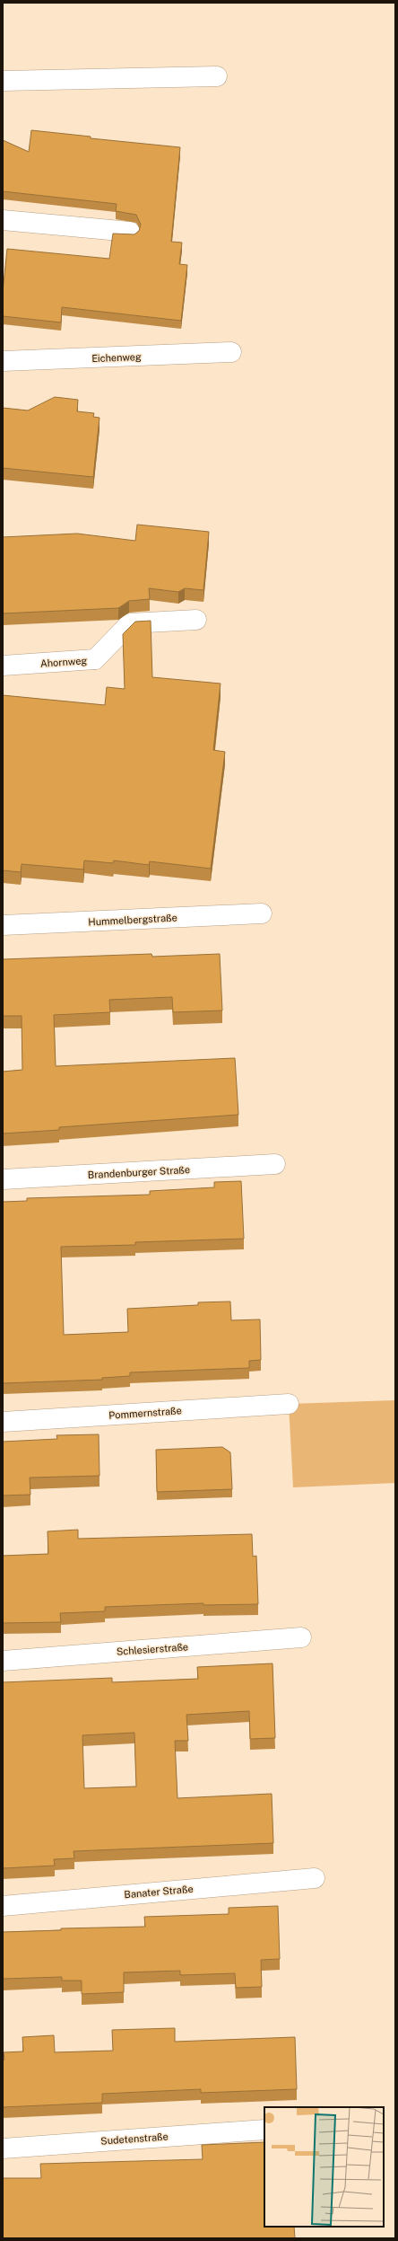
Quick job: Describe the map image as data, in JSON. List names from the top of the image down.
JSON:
{
  "streets": {
    "street": [
      "Eichenweg",
      "Ahornweg",
      "Hummelbergstraße",
      "Brandenburger Straße",
      "Pommernstraße",
      "Schlesierstraße",
      "Banater Straße",
      "Sudetenstraße"
    ]
  }
}
